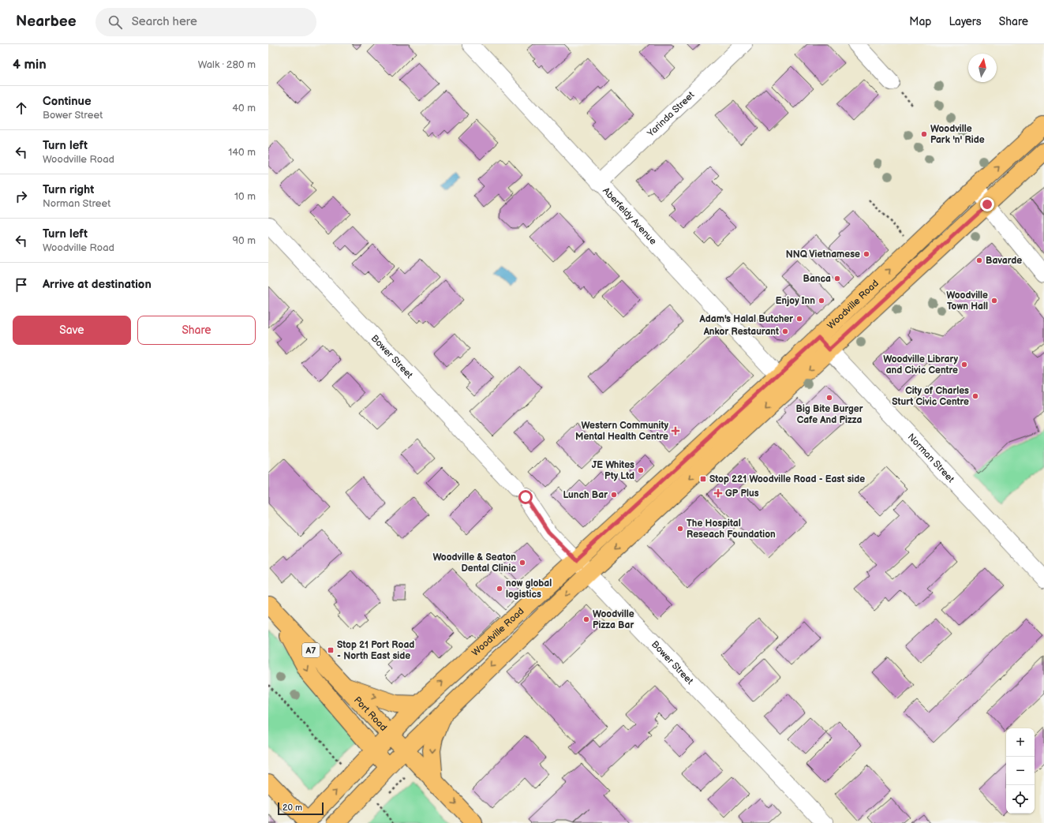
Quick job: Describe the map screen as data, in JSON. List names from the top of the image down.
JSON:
{
  "streets": {
    "main road": ["Woodville Road", "A7", "Port Road"],
    "street": [
      "Yarinda Street",
      "Aberfeldy Avenue",
      "Bower Street",
      "Norman Street"
    ]
  },
  "crossings": [
    ["Yarinda Street", "Aberfeldy Avenue"],
    ["Aberfeldy Avenue", "Woodville Road"],
    ["Woodville Road", "Bower Street"],
    ["Woodville Road", "Norman Street"],
    ["Woodville Road", "Port Road"]
  ],
  "places": {
    "other": [
      "Woodville Park 'n' Ride",
      "NNQ Vietnamese",
      "Bavarde",
      "Banca",
      "Enjoy Inn",
      "Woodville Town Hall",
      "Adam's Halal Butcher",
      "Ankor Restaurant",
      "Woodville Library and Civic Centre",
      "City of Charles Sturt Civic Centre",
      "Big Bite Burger Cafe And Pizza",
      "JE Whites Pty Ltd",
      "Lunch Bar",
      "The Hospital Reseach Foundation",
      "Woodville & Seaton Dental Clinic",
      "now global logistics",
      "Woodville Pizza Bar"
    ],
    "health": ["Western Community Mental Health Centre", "GP Plus"],
    "transit": ["Stop 221 Woodville Road - East side", "Stop 21 Port Road - North East side"]
  },
  "scale_bar": "20 m",
  "north": "top",
  "page": {
    "header": "Nearbee",
    "search": "Search here",
    "nav": ["Map", "Layers", "Share"],
    "heading": ["4 min", "Walk · 280 m"],
    "list": [
      ["Continue", "Bower Street", "40 m"],
      ["Turn left", "Woodville Road", "140 m"],
      ["Turn right", "Norman Street", "10 m"],
      ["Turn left", "Woodville Road", "90 m"],
      "Arrive at destination"
    ],
    "buttons": ["Save", "Share"],
    "map_buttons": ["+", "−"],
    "scale": "20 m"
  }
}
